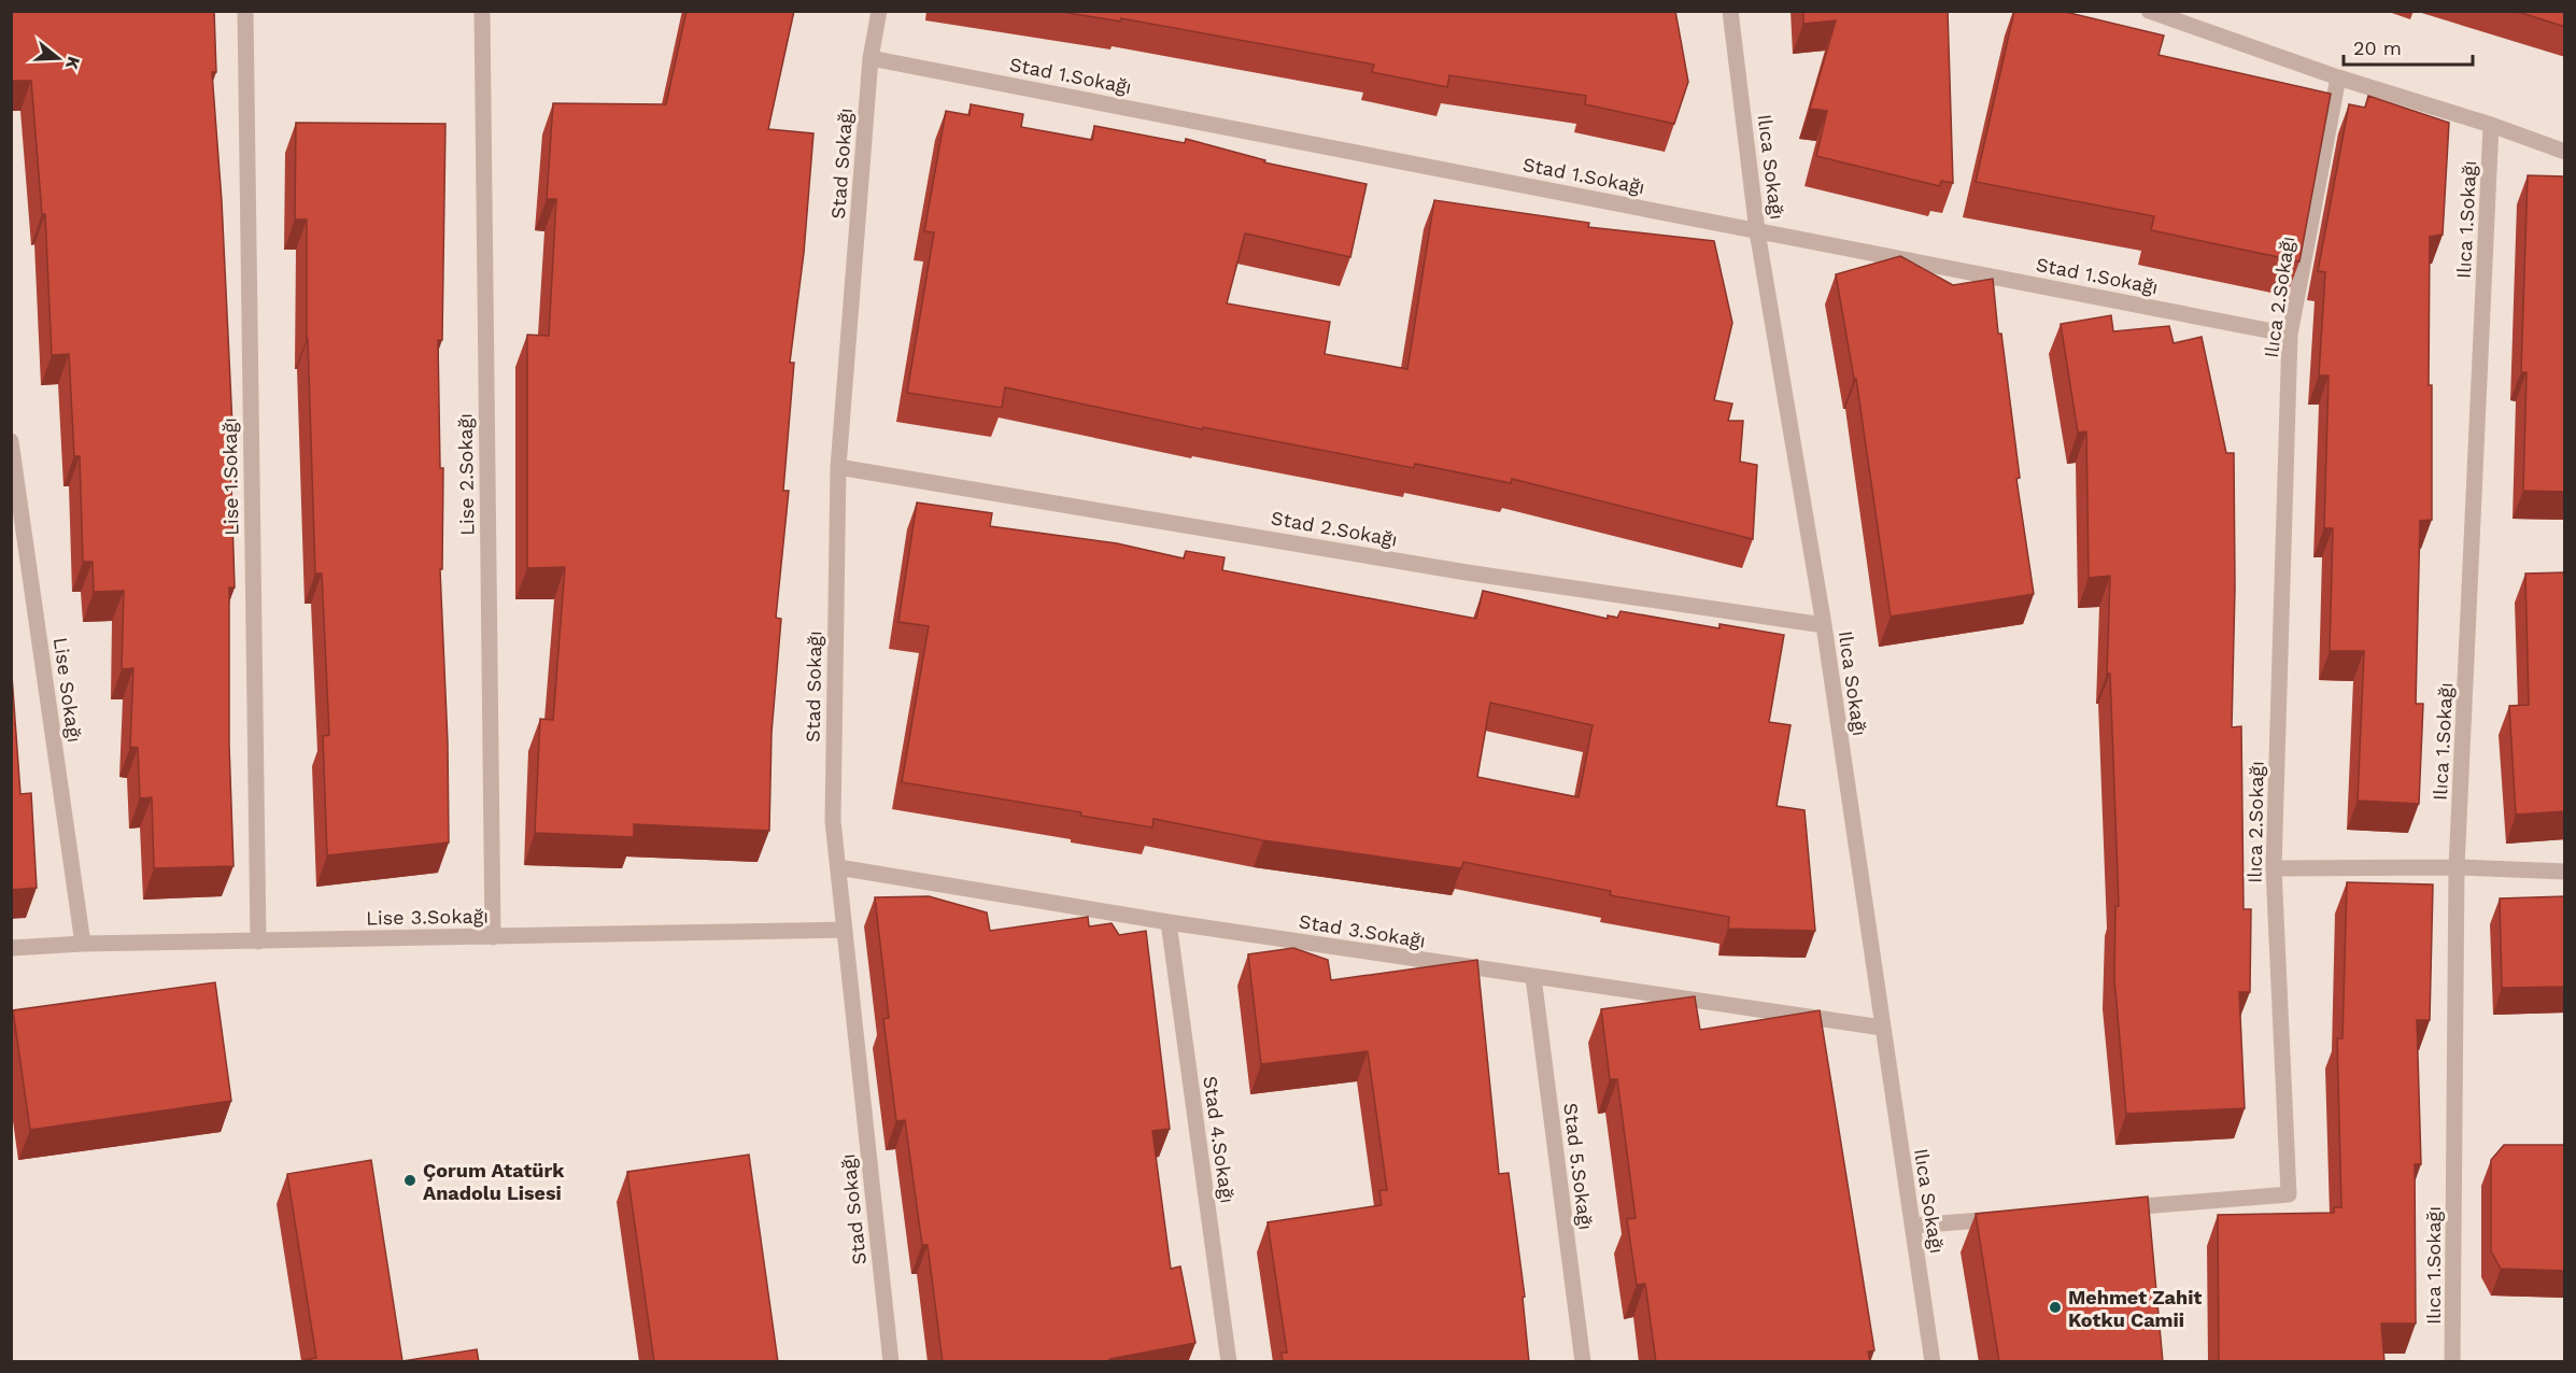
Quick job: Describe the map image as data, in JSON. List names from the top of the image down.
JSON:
{
  "streets": {
    "street": [
      "Stad 1.Sokağı",
      "Stad Sokağı",
      "Ilıca Sokağı",
      "Ilıca 1.Sokağı",
      "Ilıca 2.Sokağı",
      "Lise 2.Sokağı",
      "Lise 1.Sokağı",
      "Stad 2.Sokağı",
      "Lise Sokağı",
      "Lise 3.Sokağı",
      "Stad 3.Sokağı",
      "Stad 4.Sokağı",
      "Stad 5.Sokağı"
    ]
  },
  "crossings": [
    ["Stad 1.Sokağı", "Stad Sokağı"],
    ["Stad 1.Sokağı", "Ilıca Sokağı"],
    ["Stad 1.Sokağı", "Ilıca 2.Sokağı"],
    ["Stad Sokağı", "Stad 2.Sokağı"],
    ["Stad Sokağı", "Lise 3.Sokağı"],
    ["Stad Sokağı", "Stad 3.Sokağı"],
    ["Ilıca Sokağı", "Stad 2.Sokağı"],
    ["Ilıca Sokağı", "Stad 3.Sokağı"],
    ["Lise 2.Sokağı", "Lise 3.Sokağı"],
    ["Lise 1.Sokağı", "Lise 3.Sokağı"],
    ["Lise Sokağı", "Lise 3.Sokağı"],
    ["Stad 3.Sokağı", "Stad 4.Sokağı"],
    ["Stad 3.Sokağı", "Stad 5.Sokağı"]
  ],
  "places": ["Çorum Atatürk Anadolu Lisesi", "Mehmet Zahit Kotku Camii"],
  "scale_bar": "20 m",
  "north": "right"
}
